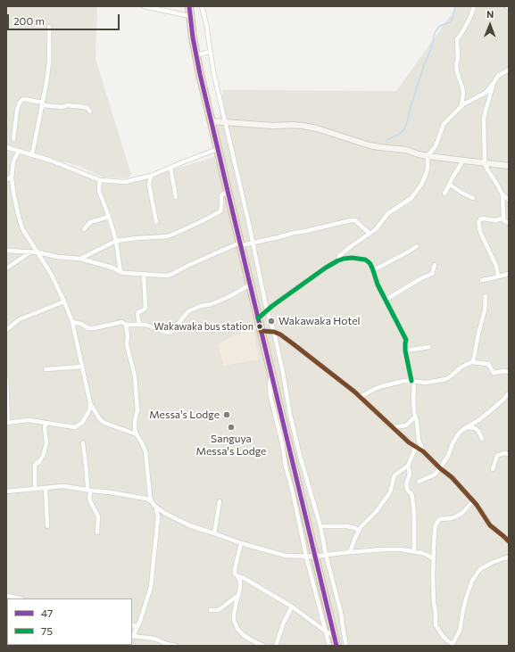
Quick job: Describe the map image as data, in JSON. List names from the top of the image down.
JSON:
{
  "places": [
    "Wakawaka Hotel",
    "Wakawaka bus station",
    "Messa's Lodge",
    "Sanguya Messa's Lodge"
  ],
  "lines": ["transit line 47", "transit line 75"],
  "legend": ["47", "75"],
  "scale_bar": "200 m",
  "north": "top"
}
